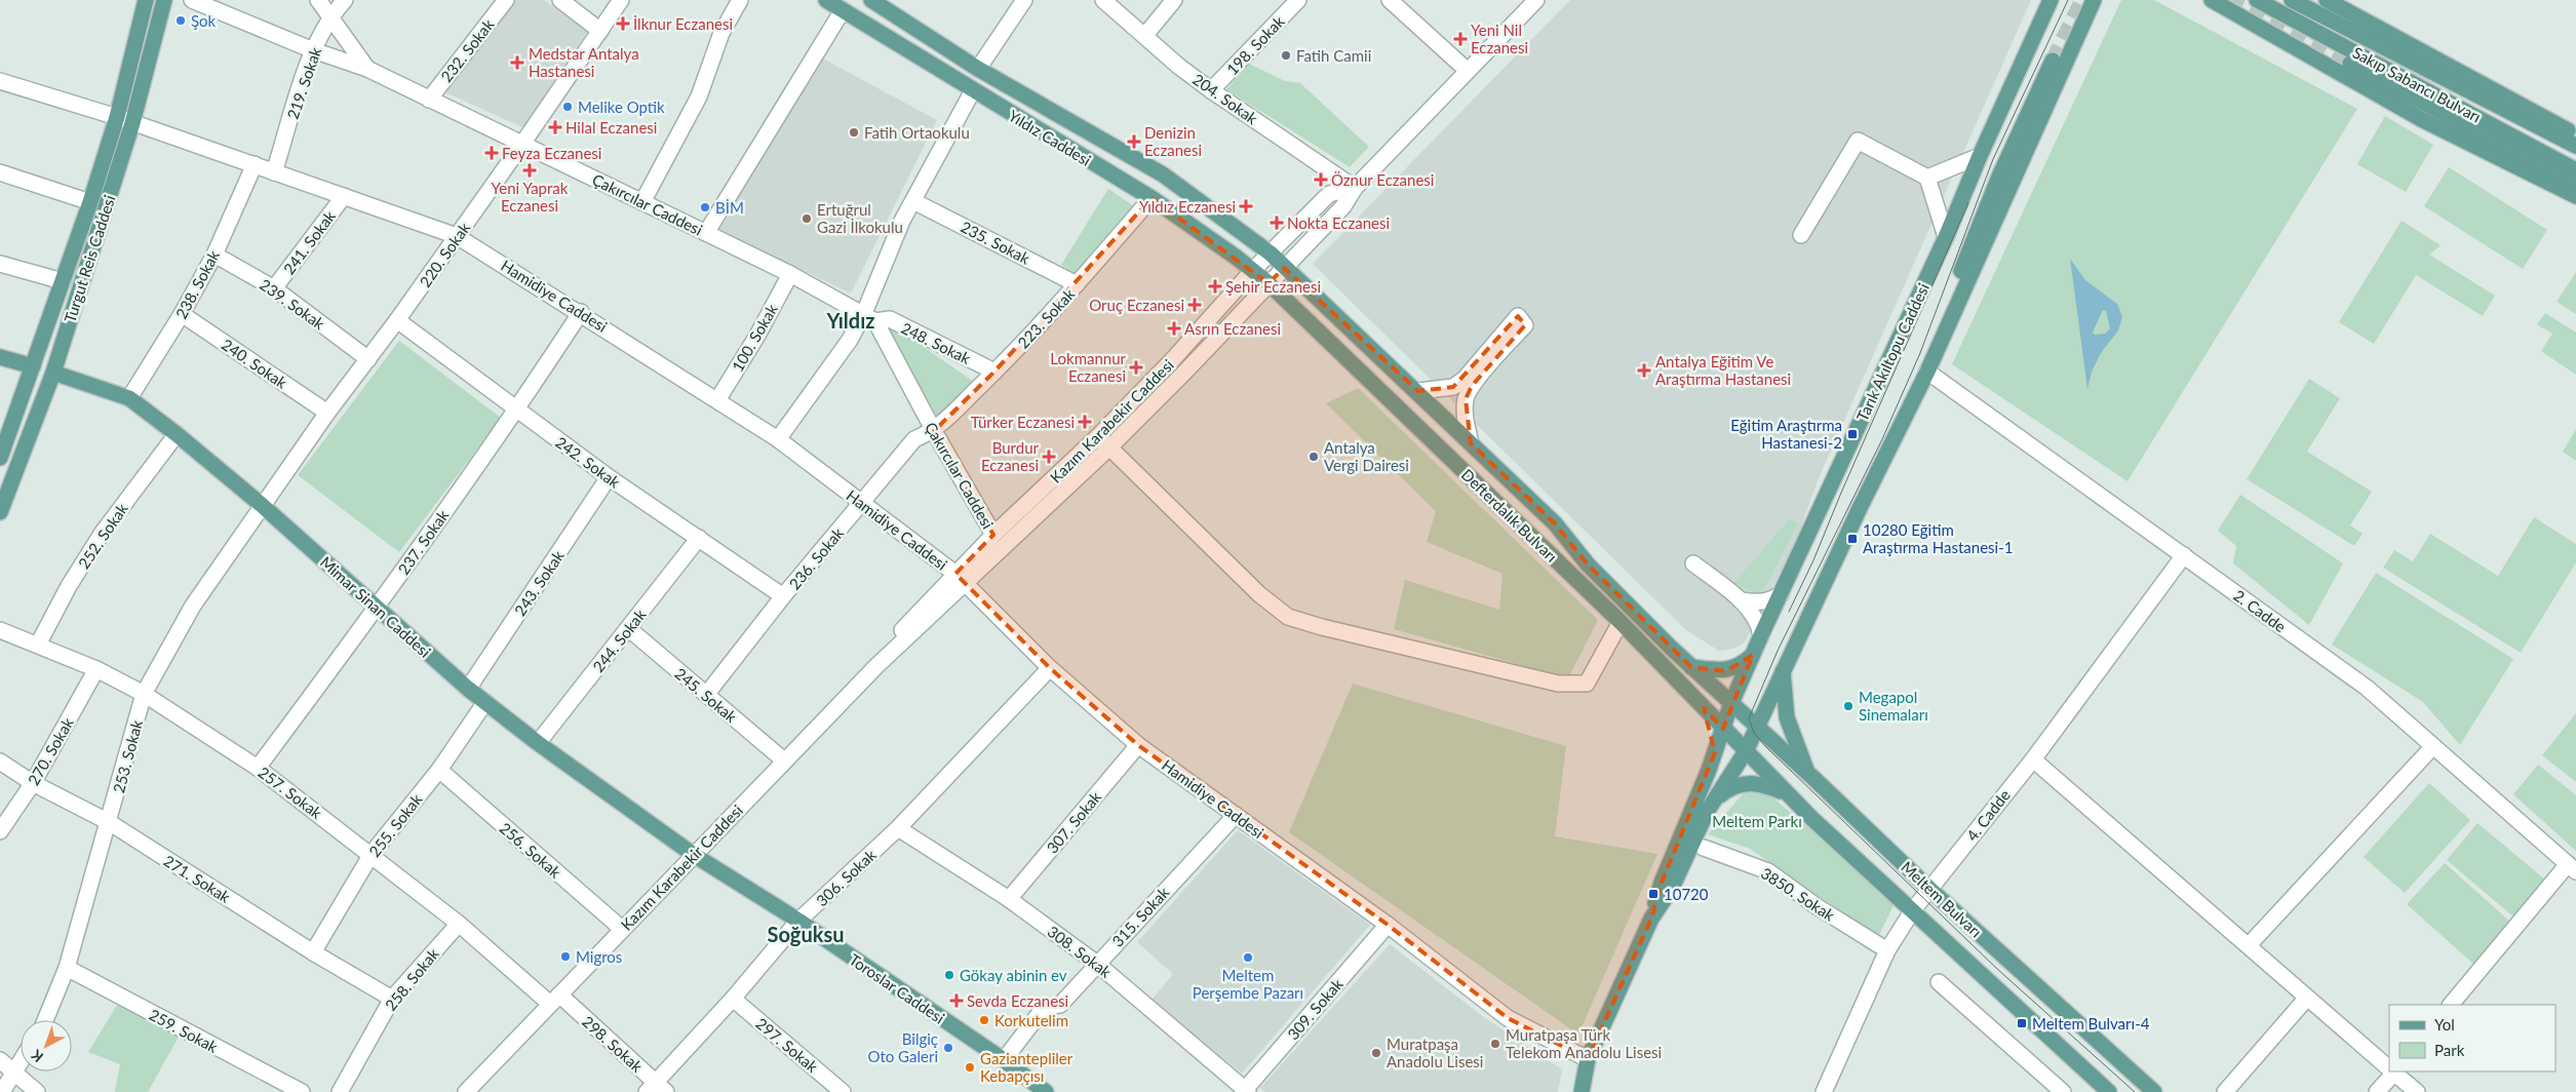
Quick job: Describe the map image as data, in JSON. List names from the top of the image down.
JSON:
{
  "streets": {
    "main road": [
      "Sakıp Sabancı Bulvarı",
      "Yıldız Caddesi",
      "Turgut Reis Caddesi",
      "Tarık Akıltopu Caddesi",
      "Defterdalık Bulvarı",
      "Mimar Sinan Caddesi",
      "Meltem Bulvarı",
      "Toroslar Caddesi"
    ],
    "street": [
      "198. Sokak",
      "232. Sokak",
      "219. Sokak",
      "204. Sokak",
      "Çakırcılar Caddesi",
      "241. Sokak",
      "235. Sokak",
      "220. Sokak",
      "238. Sokak",
      "Hamidiye Caddesi",
      "239. Sokak",
      "223. Sokak",
      "100. Sokak",
      "248. Sokak",
      "240. Sokak",
      "Kazım Karabekir Caddesi",
      "242. Sokak",
      "252. Sokak",
      "237. Sokak",
      "236. Sokak",
      "243. Sokak",
      "2. Cadde",
      "244. Sokak",
      "245. Sokak",
      "270. Sokak",
      "253. Sokak",
      "257. Sokak",
      "4. Cadde",
      "307. Sokak",
      "255. Sokak",
      "256. Sokak",
      "306. Sokak",
      "271. Sokak",
      "3850. Sokak",
      "315. Sokak",
      "308. Sokak",
      "258. Sokak",
      "309. Sokak",
      "259. Sokak",
      "298. Sokak",
      "297. Sokak"
    ]
  },
  "crossings": [
    ["198. Sokak", "204. Sokak"],
    ["232. Sokak", "Çakırcılar Caddesi"],
    ["219. Sokak", "Çakırcılar Caddesi"],
    ["219. Sokak", "Hamidiye Caddesi"],
    ["204. Sokak", "Kazım Karabekir Caddesi"],
    ["Yıldız Caddesi", "223. Sokak"],
    ["Yıldız Caddesi", "Kazım Karabekir Caddesi"],
    ["Yıldız Caddesi", "Defterdalık Bulvarı"],
    ["Çakırcılar Caddesi", "220. Sokak"],
    ["Çakırcılar Caddesi", "223. Sokak"],
    ["Çakırcılar Caddesi", "100. Sokak"],
    ["Çakırcılar Caddesi", "248. Sokak"],
    ["Çakırcılar Caddesi", "Kazım Karabekir Caddesi"],
    ["Çakırcılar Caddesi", "236. Sokak"],
    ["241. Sokak", "Hamidiye Caddesi"],
    ["241. Sokak", "239. Sokak"],
    ["235. Sokak", "223. Sokak"],
    ["220. Sokak", "Hamidiye Caddesi"],
    ["220. Sokak", "239. Sokak"],
    ["220. Sokak", "240. Sokak"],
    ["220. Sokak", "242. Sokak"],
    ["220. Sokak", "Mimar Sinan Caddesi"],
    ["220. Sokak", "253. Sokak"],
    ["Turgut Reis Caddesi", "Hamidiye Caddesi"],
    ["Turgut Reis Caddesi", "Mimar Sinan Caddesi"],
    ["238. Sokak", "Hamidiye Caddesi"],
    ["238. Sokak", "239. Sokak"],
    ["238. Sokak", "240. Sokak"],
    ["238. Sokak", "Mimar Sinan Caddesi"],
    ["Hamidiye Caddesi", "100. Sokak"],
    ["Hamidiye Caddesi", "Kazım Karabekir Caddesi"],
    ["Hamidiye Caddesi", "237. Sokak"],
    ["Hamidiye Caddesi", "236. Sokak"],
    ["Hamidiye Caddesi", "307. Sokak"],
    ["Hamidiye Caddesi", "306. Sokak"],
    ["Hamidiye Caddesi", "315. Sokak"],
    ["Hamidiye Caddesi", "309. Sokak"],
    ["223. Sokak", "248. Sokak"],
    ["223. Sokak", "236. Sokak"],
    ["Tarık Akıltopu Caddesi", "Defterdalık Bulvarı"],
    ["Tarık Akıltopu Caddesi", "Meltem Bulvarı"],
    ["Kazım Karabekir Caddesi", "Defterdalık Bulvarı"],
    ["Kazım Karabekir Caddesi", "Mimar Sinan Caddesi"],
    ["Kazım Karabekir Caddesi", "245. Sokak"],
    ["Kazım Karabekir Caddesi", "257. Sokak"],
    ["Kazım Karabekir Caddesi", "256. Sokak"],
    ["Kazım Karabekir Caddesi", "Toroslar Caddesi"],
    ["Kazım Karabekir Caddesi", "298. Sokak"],
    ["242. Sokak", "237. Sokak"],
    ["242. Sokak", "236. Sokak"],
    ["242. Sokak", "243. Sokak"],
    ["242. Sokak", "244. Sokak"],
    ["Defterdalık Bulvarı", "Meltem Bulvarı"],
    ["252. Sokak", "Mimar Sinan Caddesi"],
    ["252. Sokak", "257. Sokak"],
    ["237. Sokak", "Mimar Sinan Caddesi"],
    ["237. Sokak", "257. Sokak"],
    ["236. Sokak", "245. Sokak"],
    ["243. Sokak", "Mimar Sinan Caddesi"],
    ["Mimar Sinan Caddesi", "244. Sokak"],
    ["Mimar Sinan Caddesi", "253. Sokak"],
    ["Mimar Sinan Caddesi", "255. Sokak"],
    ["Mimar Sinan Caddesi", "Toroslar Caddesi"],
    ["2. Cadde", "4. Cadde"],
    ["244. Sokak", "245. Sokak"],
    ["270. Sokak", "257. Sokak"],
    ["270. Sokak", "271. Sokak"],
    ["253. Sokak", "257. Sokak"],
    ["253. Sokak", "271. Sokak"],
    ["253. Sokak", "259. Sokak"],
    ["257. Sokak", "255. Sokak"],
    ["257. Sokak", "258. Sokak"],
    ["257. Sokak", "298. Sokak"],
    ["4. Cadde", "3850. Sokak"],
    ["4. Cadde", "Meltem Bulvarı"],
    ["307. Sokak", "308. Sokak"],
    ["255. Sokak", "256. Sokak"],
    ["255. Sokak", "271. Sokak"],
    ["306. Sokak", "308. Sokak"],
    ["306. Sokak", "Toroslar Caddesi"],
    ["306. Sokak", "298. Sokak"],
    ["306. Sokak", "297. Sokak"],
    ["271. Sokak", "258. Sokak"],
    ["315. Sokak", "308. Sokak"],
    ["315. Sokak", "Toroslar Caddesi"],
    ["308. Sokak", "309. Sokak"]
  ],
  "districts": ["Yıldız", "Soğuksu"],
  "parks": ["Meltem Parkı"],
  "places": {
    "other": [
      "Şok",
      "Fatih Camii",
      "Melike Optik",
      "Fatih Ortaokulu",
      "BİM",
      "Ertuğrul Gazi İlkokulu",
      "Antalya Vergi Dairesi",
      "Megapol Sinemaları",
      "Migros",
      "Meltem Perşembe Pazarı",
      "Gökay abinin ev",
      "Korkutelim",
      "Muratpaşa Türk Telekom Anadolu Lisesi",
      "Bilgiç Oto Galeri",
      "Muratpaşa Anadolu Lisesi",
      "Gaziantepliler Kebapçısı"
    ],
    "health": [
      "İlknur Eczanesi",
      "Yeni Nil Eczanesi",
      "Medstar Antalya Hastanesi",
      "Hilal Eczanesi",
      "Denizin Eczanesi",
      "Feyza Eczanesi",
      "Yeni Yaprak Eczanesi",
      "Öznur Eczanesi",
      "Yıldız Eczanesi",
      "Nokta Eczanesi",
      "Şehir Eczanesi",
      "Oruç Eczanesi",
      "Asrın Eczanesi",
      "Lokmannur Eczanesi",
      "Antalya Eğitim Ve Araştırma Hastanesi",
      "Türker Eczanesi",
      "Burdur Eczanesi",
      "Sevda Eczanesi"
    ],
    "transit": [
      "Eğitim Araştırma Hastanesi-2",
      "10280 Eğitim Araştırma Hastanesi-1",
      "10720",
      "Meltem Bulvarı-4"
    ]
  },
  "legend": ["Yol", "Park"],
  "north": "bottom left"
}
